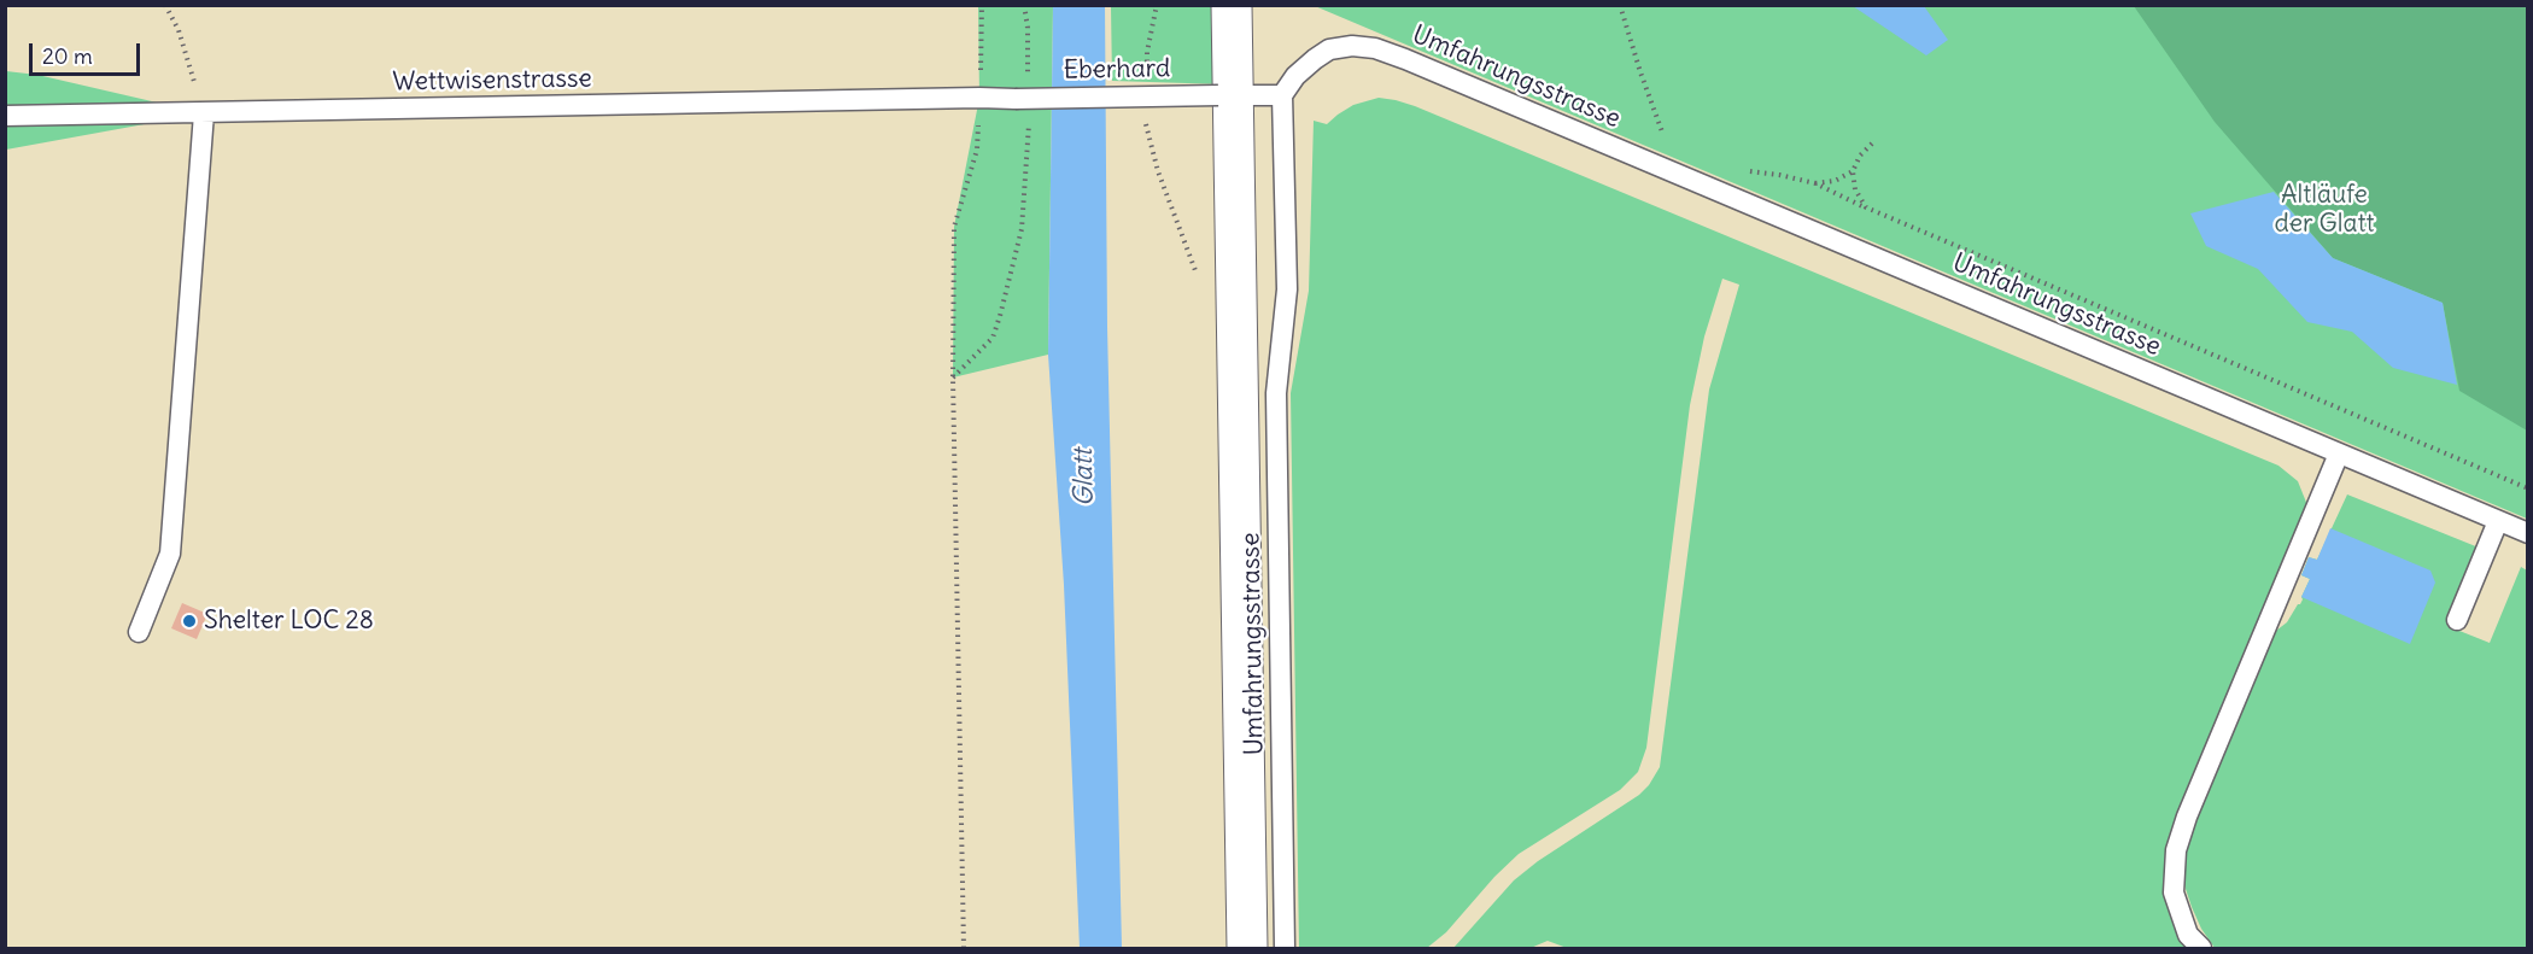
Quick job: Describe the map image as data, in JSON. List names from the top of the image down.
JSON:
{
  "streets": {
    "lane": ["Eberhard", "Umfahrungsstrasse", "Wettwisenstrasse"]
  },
  "crossings": [
    ["Eberhard", "Umfahrungsstrasse"],
    ["Eberhard", "Wettwisenstrasse"]
  ],
  "water": ["Glatt"],
  "parks": ["Altläufe der Glatt"],
  "places": ["Shelter LOC 28"],
  "scale_bar": "20 m"
}
